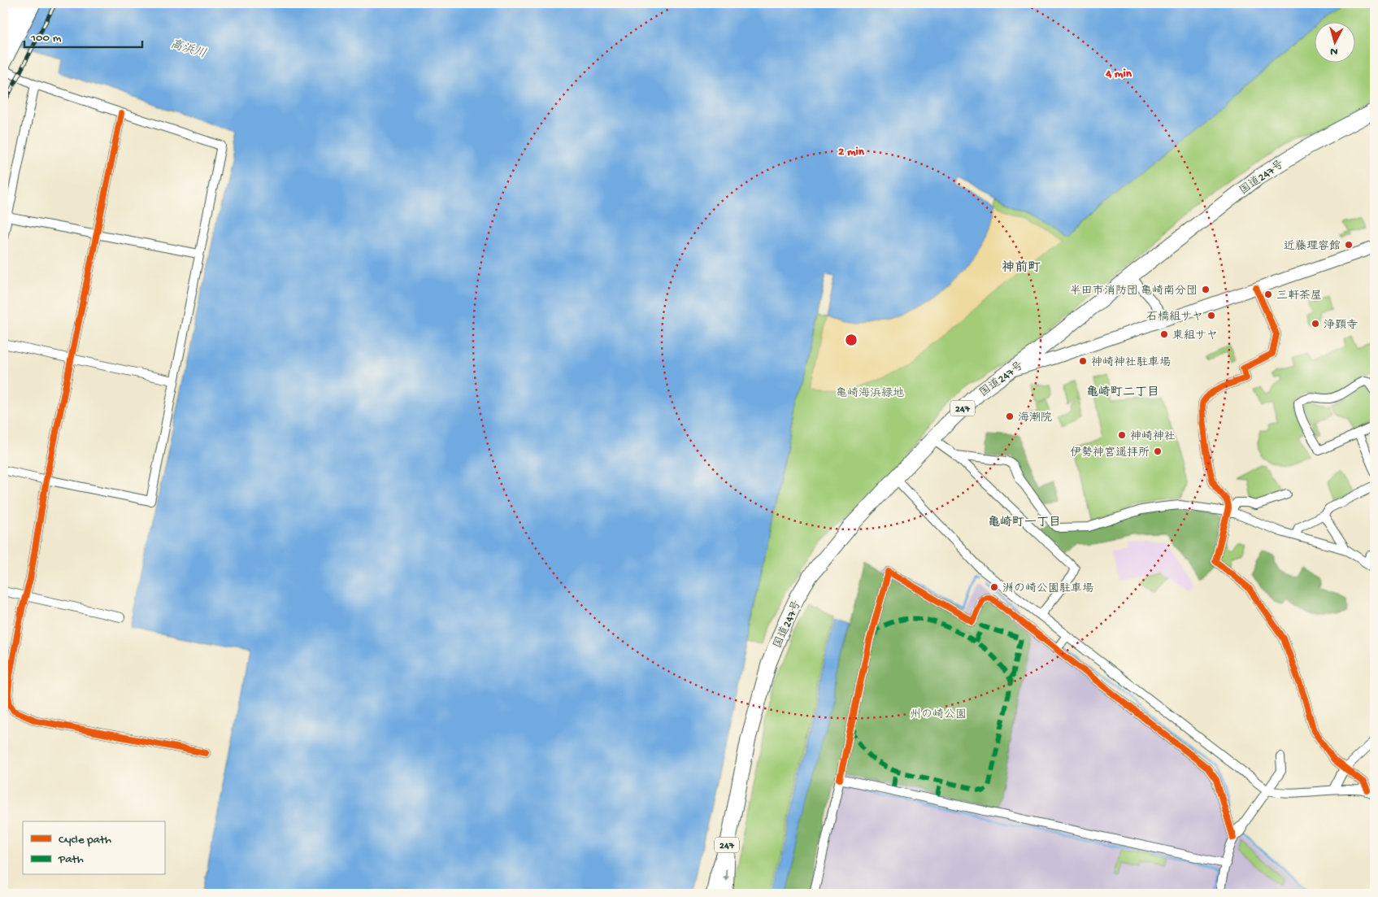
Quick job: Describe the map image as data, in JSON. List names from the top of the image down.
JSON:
{
  "streets": {
    "highway": ["国道247号", "247"]
  },
  "districts": ["神前町", "亀崎町二丁目", "亀崎町一丁目"],
  "water": ["高浜川"],
  "parks": ["亀崎海浜緑地", "州の崎公園"],
  "places": [
    "近藤理容館",
    "半田市消防団 亀崎南分団",
    "三軒茶屋",
    "石橋組サヤ",
    "浄顕寺",
    "東組サヤ",
    "神崎神社駐車場",
    "海潮院",
    "神崎神社",
    "伊勢神宮遥拝所",
    "洲の崎公園駐車場"
  ],
  "legend": ["Cycle path", "Path"],
  "scale_bar": "100 m",
  "north": "bottom",
  "rings": ["4 min", "2 min"]
}
